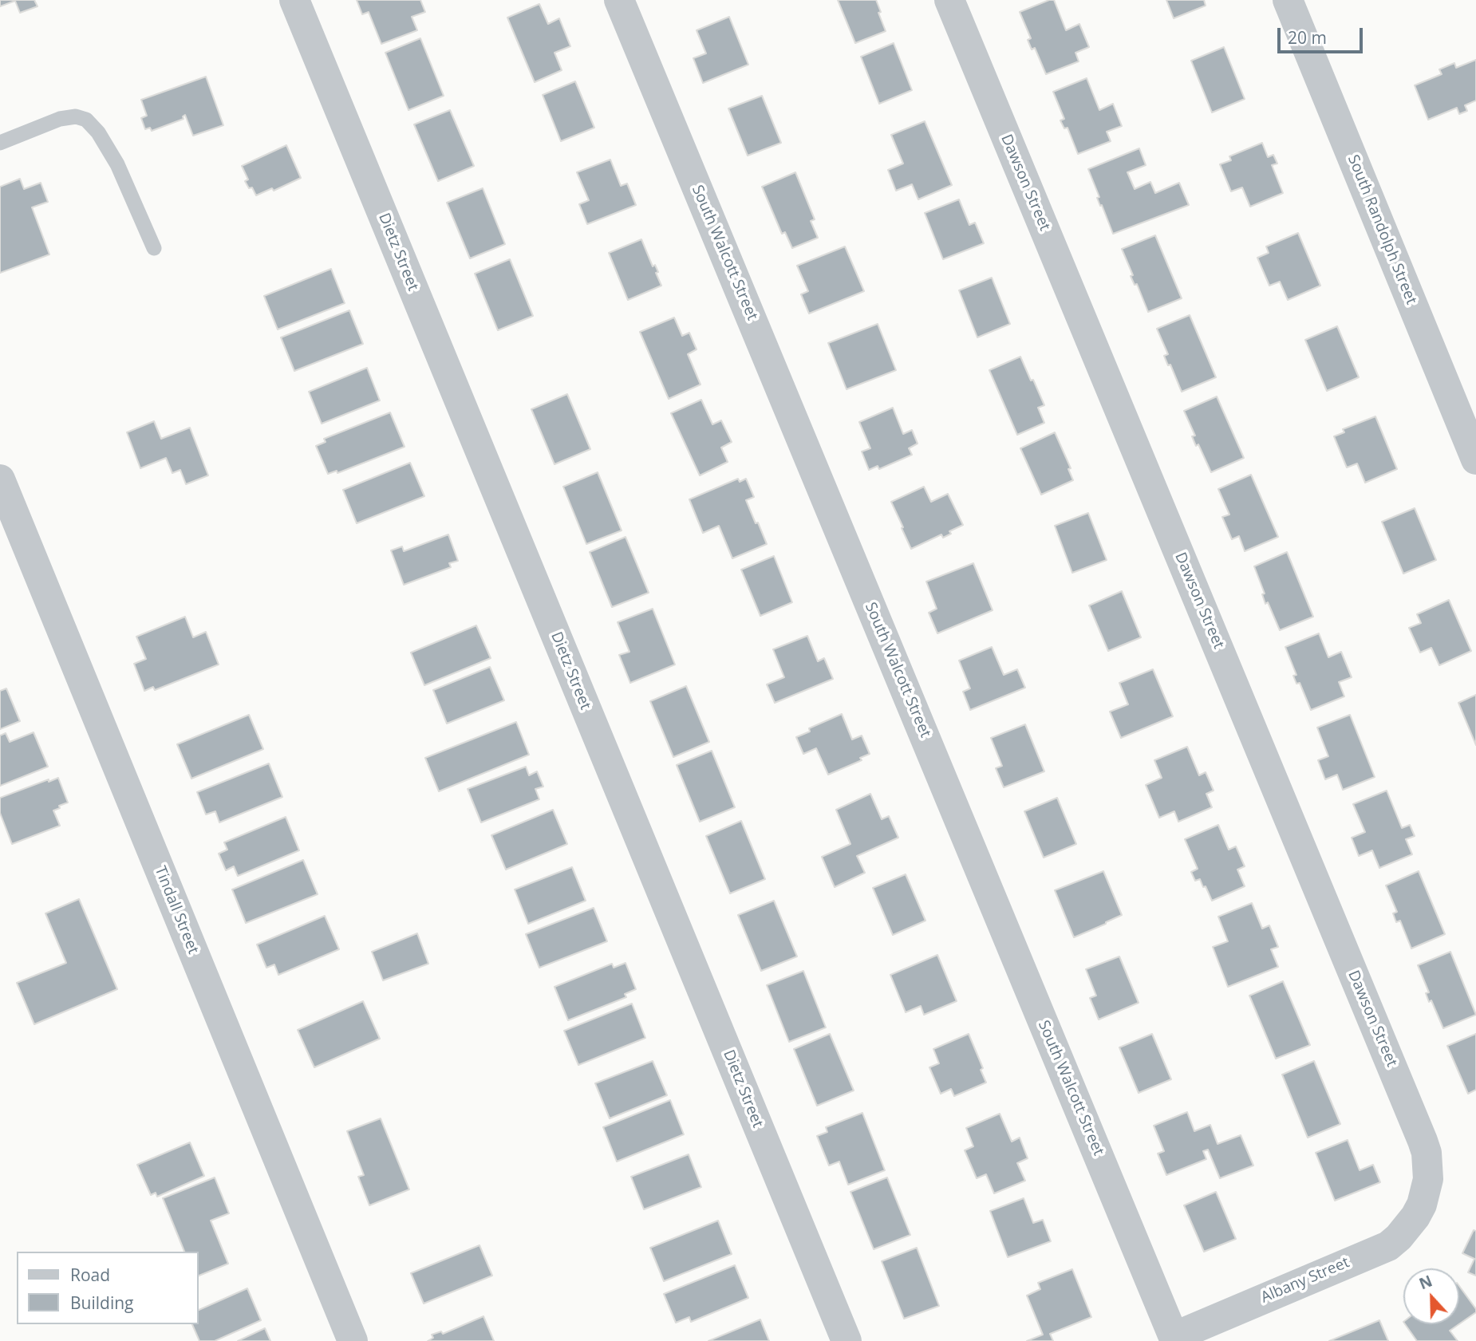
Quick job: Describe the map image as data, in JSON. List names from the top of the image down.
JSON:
{
  "streets": {
    "street": [
      "Dawson Street",
      "South Randolph Street",
      "Dietz Street",
      "South Walcott Street",
      "Tindall Street",
      "Albany Street"
    ]
  },
  "crossings": [
    ["Dawson Street", "Albany Street"],
    ["South Walcott Street", "Albany Street"]
  ],
  "legend": ["Road", "Building"],
  "scale_bar": "20 m",
  "north": "top"
}
